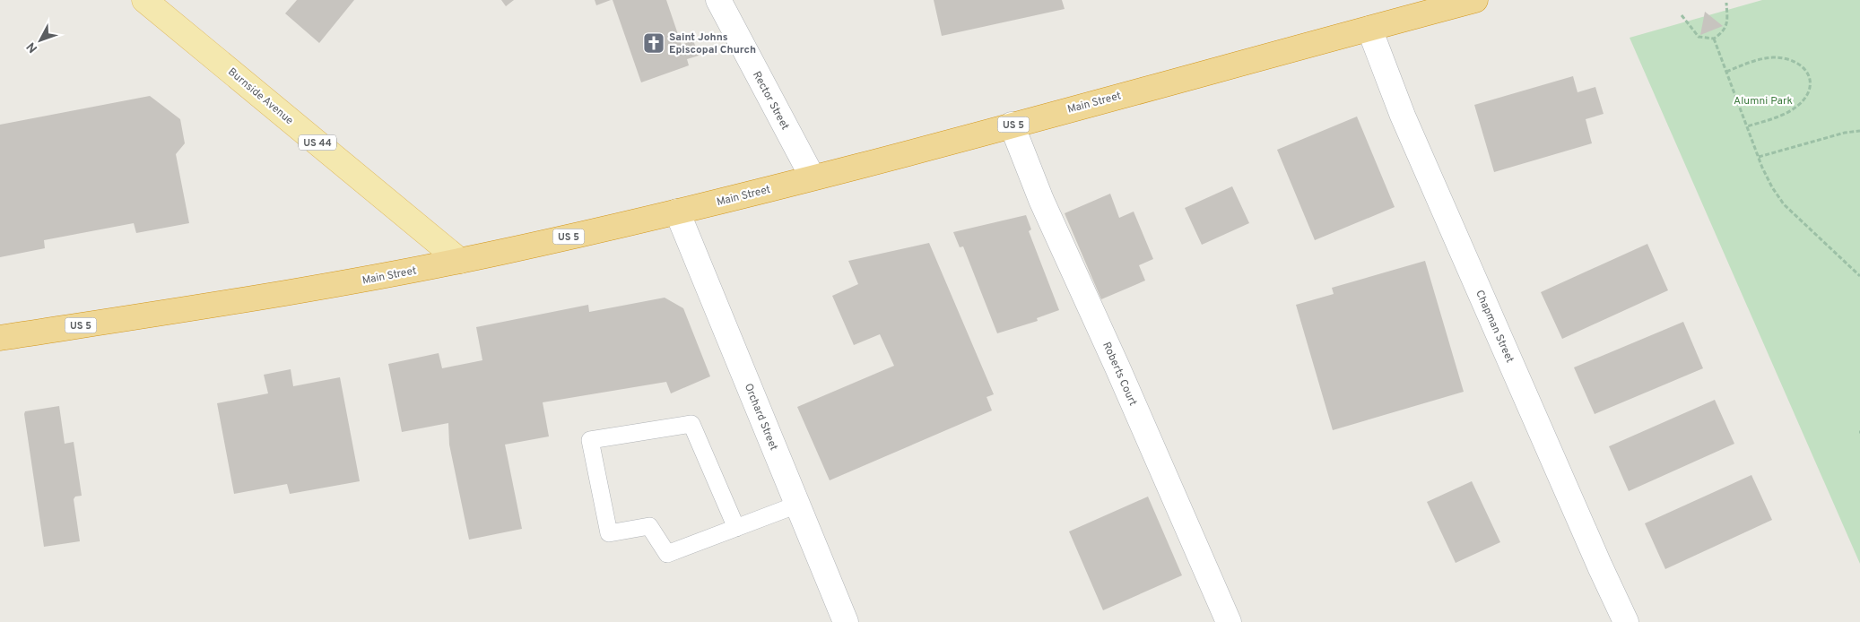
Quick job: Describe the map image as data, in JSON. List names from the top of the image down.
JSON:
{
  "streets": {
    "highway": ["Main Street", "US 5"],
    "main road": ["Burnside Avenue", "US 44"],
    "street": [
      "Rector Street",
      "Chapman Street",
      "Roberts Court",
      "Orchard Street"
    ]
  },
  "crossings": [
    ["Burnside Avenue", "Main Street"],
    ["Rector Street", "Main Street"],
    ["Main Street", "Chapman Street"],
    ["Main Street", "Roberts Court"],
    ["Main Street", "Orchard Street"]
  ],
  "parks": ["Alumni Park"],
  "places": {
    "church": ["Saint Johns Episcopal Church"]
  },
  "north": "bottom left"
}
